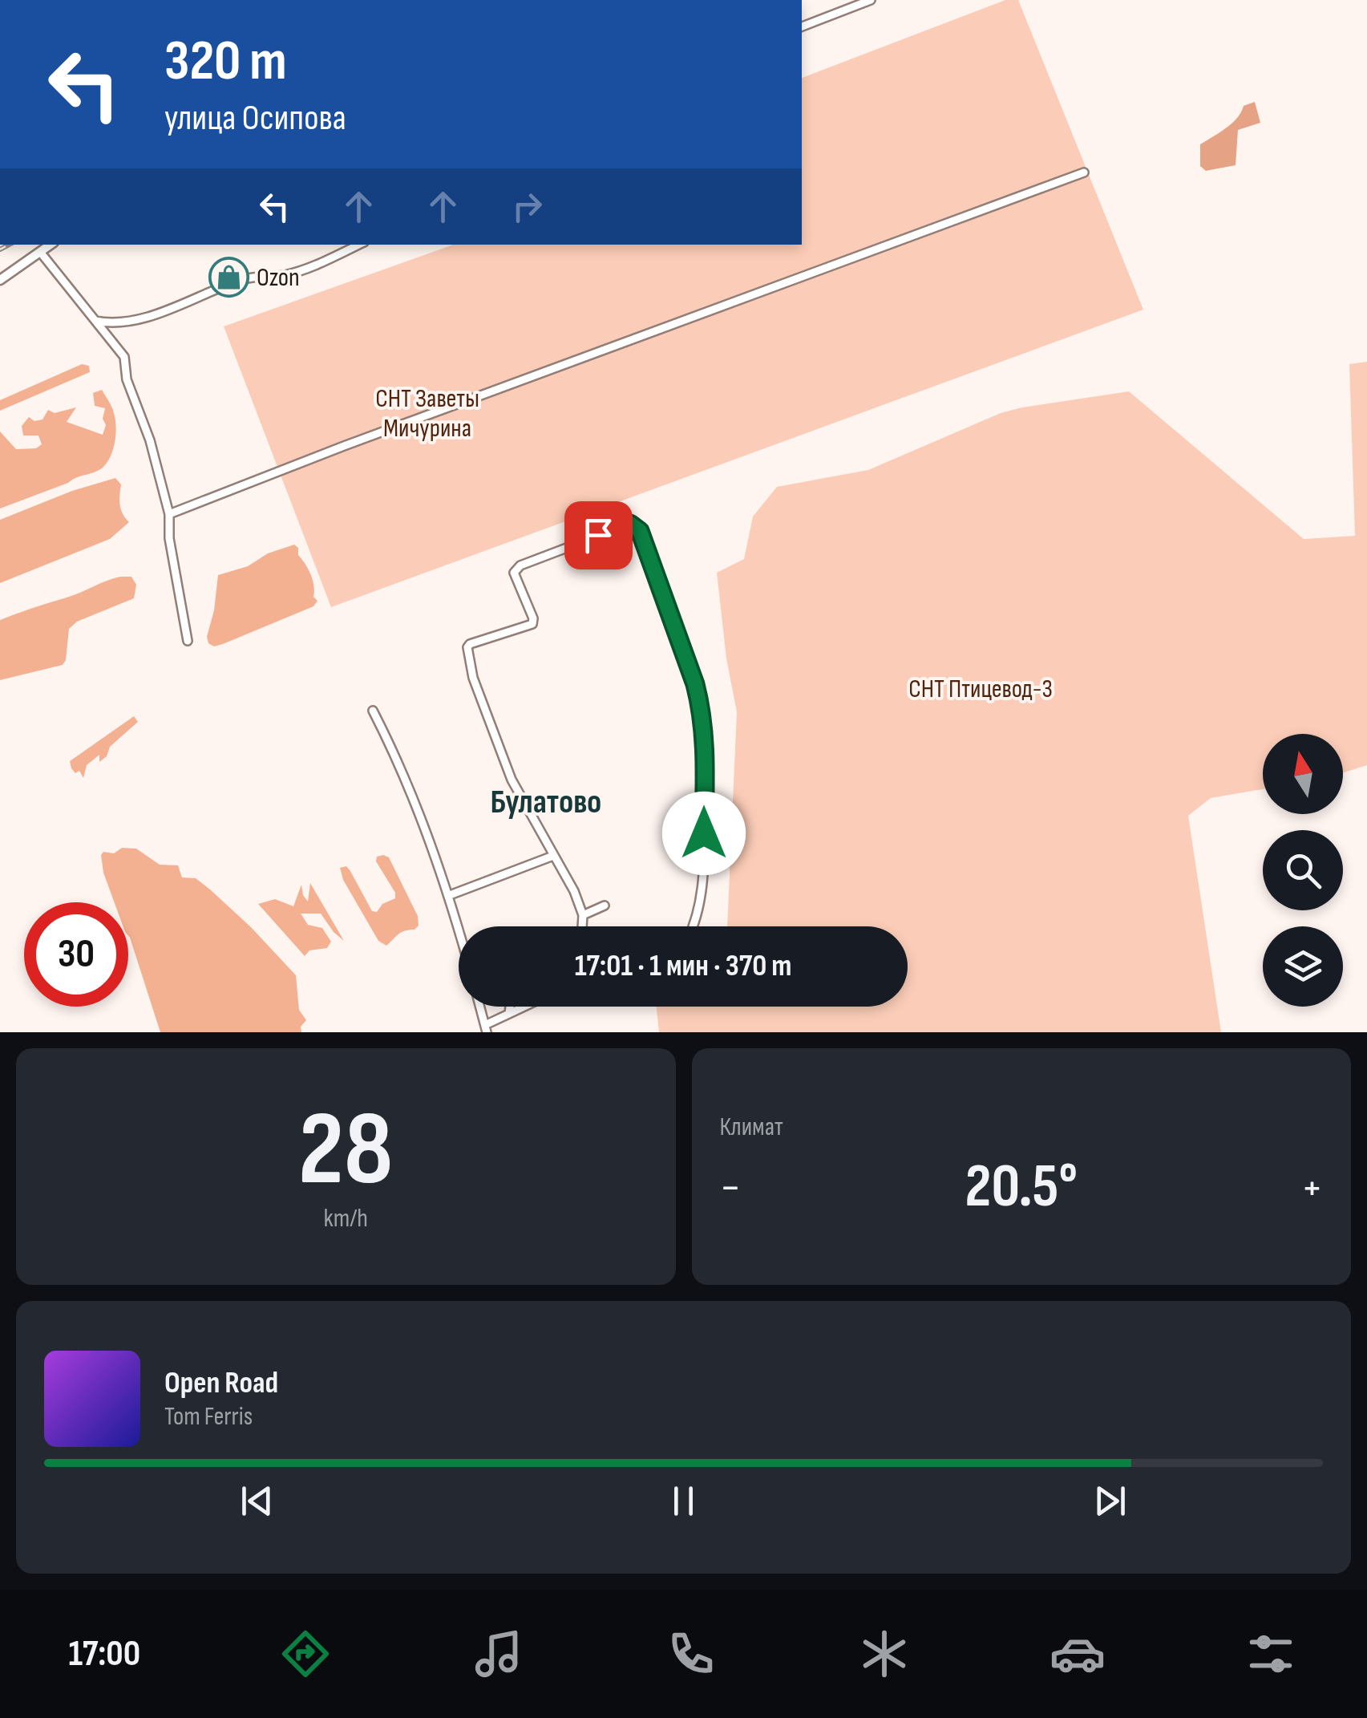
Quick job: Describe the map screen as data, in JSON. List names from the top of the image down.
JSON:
{
  "districts": ["Булатово"],
  "parks": ["СНТ Заветы Мичурина", "СНТ Птицевод-3"],
  "places": {
    "shop": ["Ozon"]
  },
  "north": "top",
  "page": {
    "turn": ["320 m", "улица Осипова"],
    "limit": "30",
    "trip": "17:01 · 1 мин · 370 m",
    "tile": [
      ["28", "km/h"],
      "Климат"
    ],
    "heat": ["−", "20.5°", "+"],
    "song": ["Open Road", "Tom Ferris"],
    "tabs": "17:00"
  }
}
